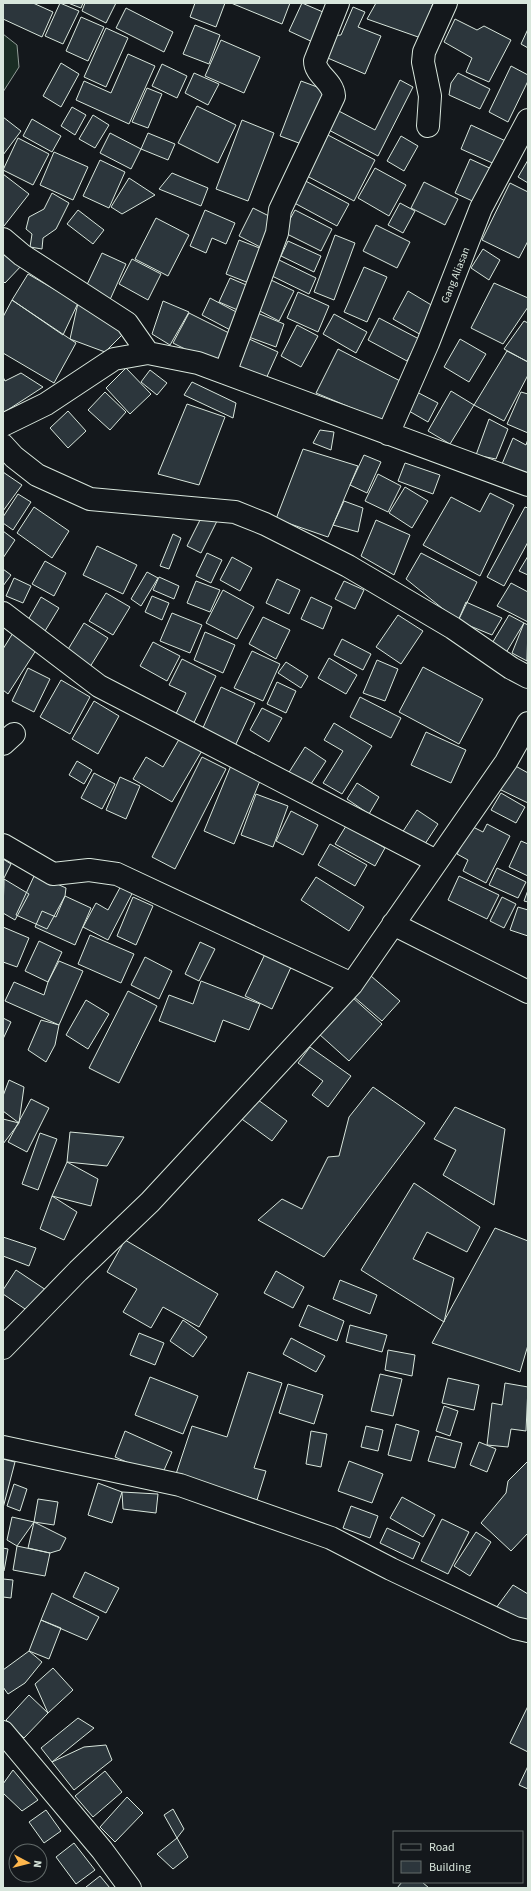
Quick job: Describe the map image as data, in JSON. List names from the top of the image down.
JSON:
{
  "streets": {
    "street": ["Gang Aliasan"]
  },
  "legend": ["Road", "Building"],
  "north": "right"
}
